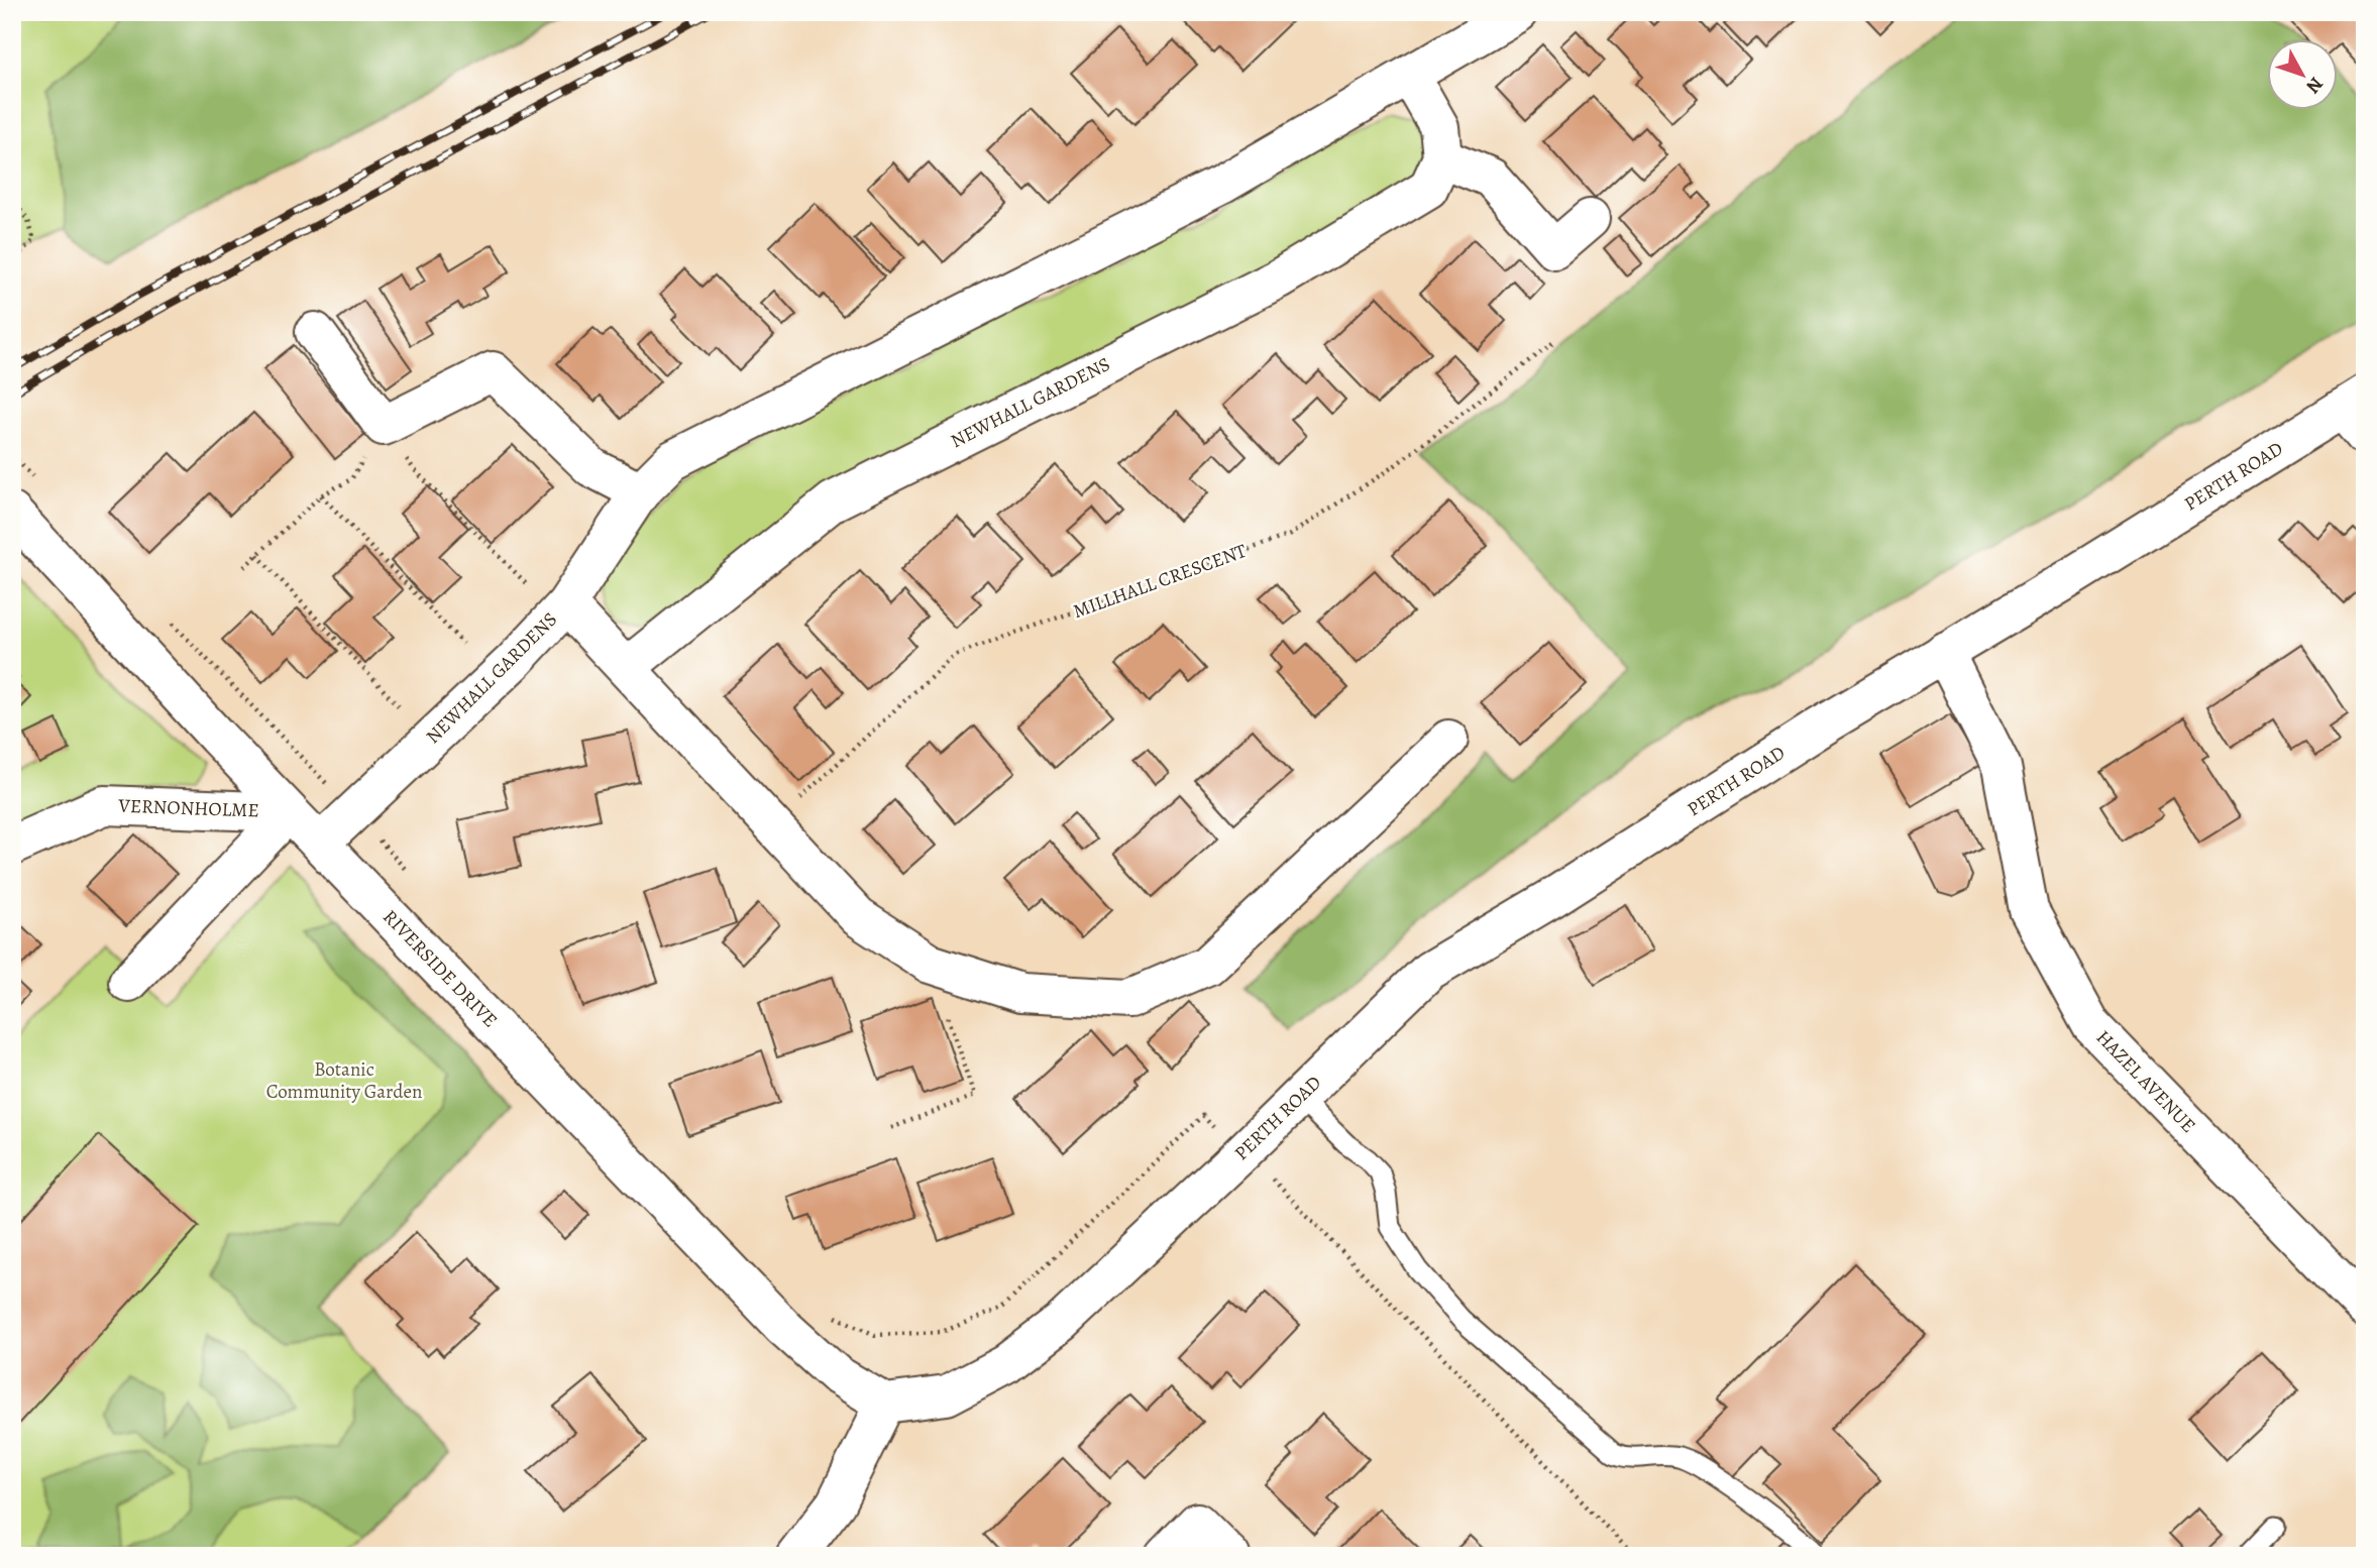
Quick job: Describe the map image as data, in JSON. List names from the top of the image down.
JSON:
{
  "streets": {
    "street": [
      "NEWHALL GARDENS",
      "PERTH ROAD",
      "VERNONHOLME",
      "RIVERSIDE DRIVE",
      "HAZEL AVENUE"
    ],
    "path": ["MILLHALL CRESCENT"]
  },
  "crossings": [
    ["NEWHALL GARDENS", "RIVERSIDE DRIVE"],
    ["PERTH ROAD", "RIVERSIDE DRIVE"],
    ["PERTH ROAD", "HAZEL AVENUE"],
    ["VERNONHOLME", "RIVERSIDE DRIVE"]
  ],
  "parks": ["Botanic Community Garden"],
  "north": "bottom right"
}
